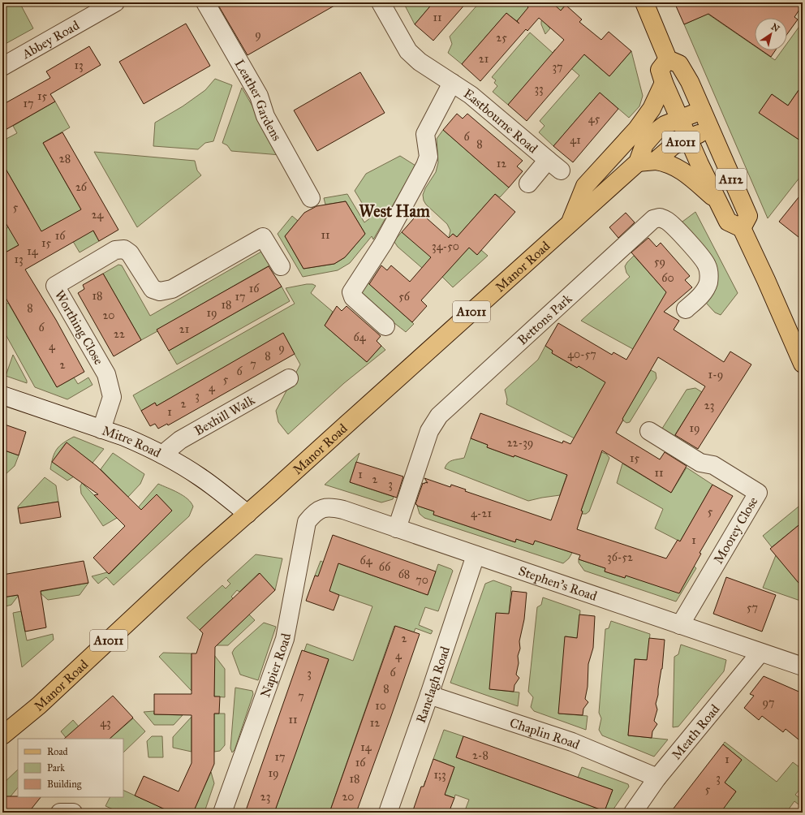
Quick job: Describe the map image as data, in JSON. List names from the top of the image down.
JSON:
{
  "streets": {
    "main road": ["A1011", "A112", "Manor Road"],
    "street": [
      "Abbey Road",
      "Leather Gardens",
      "Eastbourne Road",
      "Bettons Park",
      "Worthing Close",
      "Bexhill Walk",
      "Mitre Road",
      "Moorey Close",
      "Stephen's Road",
      "Napier Road",
      "Ranelagh Road",
      "Meath Road",
      "Chaplin Road"
    ]
  },
  "crossings": [
    ["A1011", "A112"],
    ["A1011", "Manor Road"],
    ["A112", "Manor Road"],
    ["Manor Road", "Mitre Road"],
    ["Bettons Park", "Stephen's Road"],
    ["Worthing Close", "Mitre Road"],
    ["Bexhill Walk", "Mitre Road"],
    ["Moorey Close", "Stephen's Road"],
    ["Stephen's Road", "Napier Road"],
    ["Stephen's Road", "Ranelagh Road"],
    ["Stephen's Road", "Meath Road"],
    ["Ranelagh Road", "Chaplin Road"],
    ["Meath Road", "Chaplin Road"]
  ],
  "districts": ["West Ham"],
  "house_numbers": [
    "11",
    "9",
    "25",
    "21",
    "13",
    "37",
    "33",
    "15",
    "17",
    "45",
    "6",
    "41",
    "8",
    "28",
    "12",
    "26",
    "5",
    "24",
    "11",
    "16",
    "15",
    "34-50",
    "14",
    "13",
    "59",
    "60",
    "16",
    "18",
    "17",
    "56",
    "18",
    "8",
    "19",
    "20",
    "6",
    "21",
    "22",
    "64",
    "4",
    "9",
    "40-57",
    "8",
    "7",
    "2",
    "6",
    "1-9",
    "5",
    "4",
    "3",
    "2",
    "23",
    "1",
    "19",
    "22-39",
    "15",
    "11",
    "1",
    "2",
    "3",
    "5",
    "4-21",
    "1",
    "36-52",
    "64",
    "66",
    "68",
    "70",
    "57",
    "2",
    "4",
    "6",
    "3",
    "8",
    "7",
    "97",
    "10",
    "11",
    "43",
    "12",
    "14",
    "2-8",
    "17",
    "1",
    "16",
    "19",
    "1;3",
    "3",
    "18",
    "5",
    "23",
    "20"
  ],
  "legend": ["Road", "Park", "Building"],
  "north": "top right"
}
